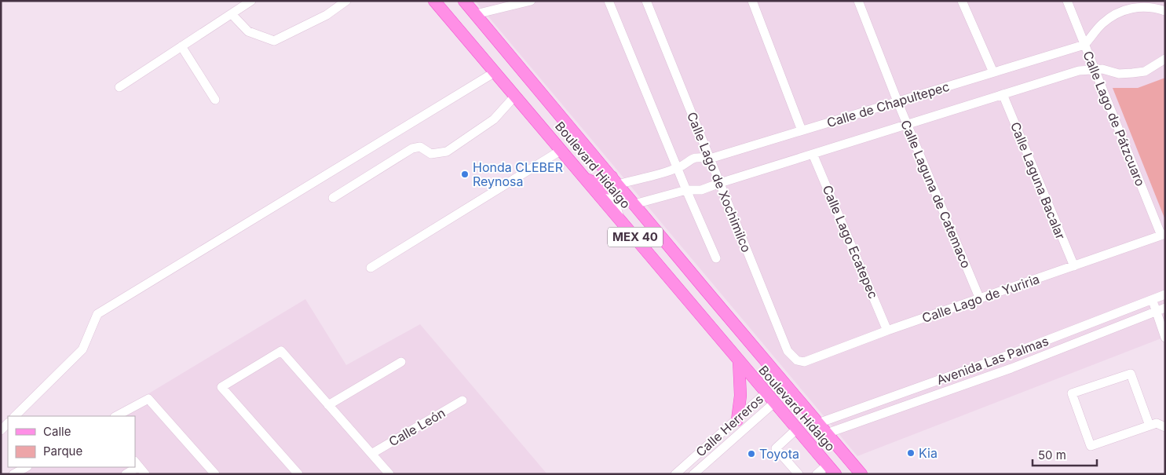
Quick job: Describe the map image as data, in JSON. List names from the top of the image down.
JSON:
{
  "streets": {
    "main road": ["Boulevard Hidalgo", "MEX 40"],
    "street": [
      "Calle de Chapultepec",
      "Calle Lago de Pátzcuaro",
      "Calle Laguna Bacalar",
      "Calle Lago de Xochimilco",
      "Calle Laguna de Catemaco",
      "Calle Lago Ecatepec",
      "Calle Lago de Yuriria",
      "Avenida Las Palmas",
      "Calle Herreros",
      "Calle León"
    ]
  },
  "crossings": [
    ["Calle de Chapultepec", "Calle Lago de Pátzcuaro"],
    ["Calle de Chapultepec", "Boulevard Hidalgo"],
    ["Calle de Chapultepec", "Calle Laguna Bacalar"],
    ["Calle de Chapultepec", "Calle Lago de Xochimilco"],
    ["Calle de Chapultepec", "Calle Laguna de Catemaco"],
    ["Calle de Chapultepec", "Calle Lago Ecatepec"],
    ["Calle Lago de Pátzcuaro", "Calle Lago de Yuriria"],
    ["Boulevard Hidalgo", "Avenida Las Palmas"],
    ["Boulevard Hidalgo", "Calle Herreros"],
    ["Calle Laguna Bacalar", "Calle Lago de Yuriria"],
    ["Calle Lago de Xochimilco", "Calle Lago de Yuriria"],
    ["Calle Laguna de Catemaco", "Calle Lago de Yuriria"],
    ["Calle Lago Ecatepec", "Calle Lago de Yuriria"]
  ],
  "places": ["Honda CLEBER Reynosa", "Kia", "Toyota"],
  "legend": ["Calle", "Parque"],
  "scale_bar": "50 m"
}
